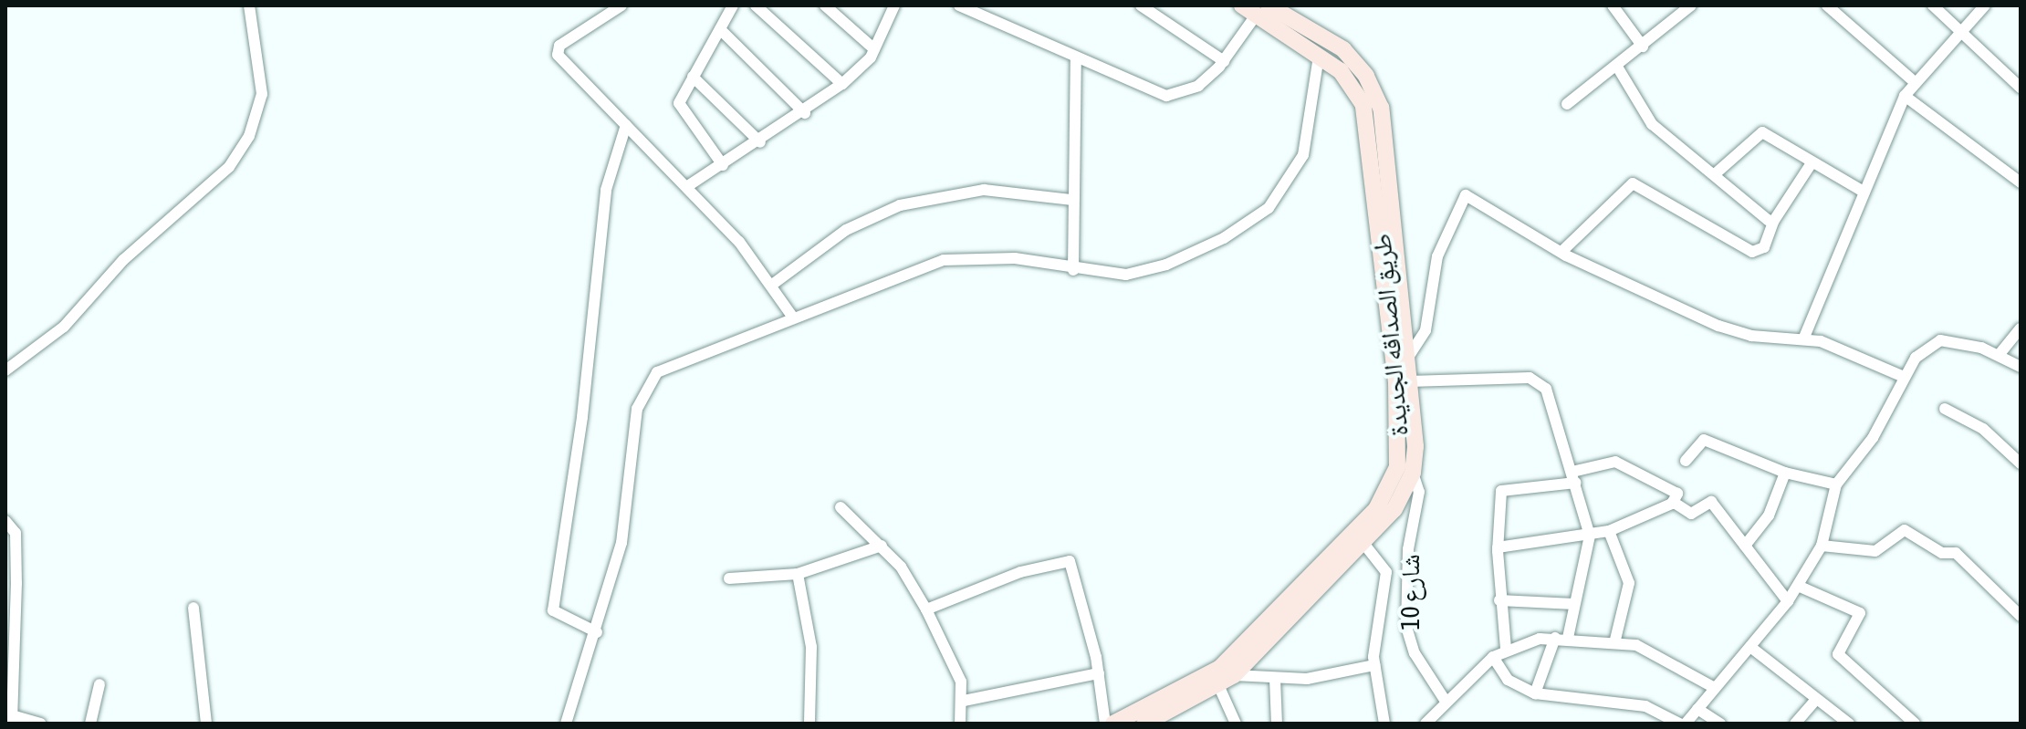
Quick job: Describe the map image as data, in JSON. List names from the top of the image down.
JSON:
{
  "streets": {
    "street": ["طريق الصداقه الجديدة", "شارع 10"]
  },
  "crossings": [
    ["طريق الصداقه الجديدة", "شارع 10"]
  ]
}
